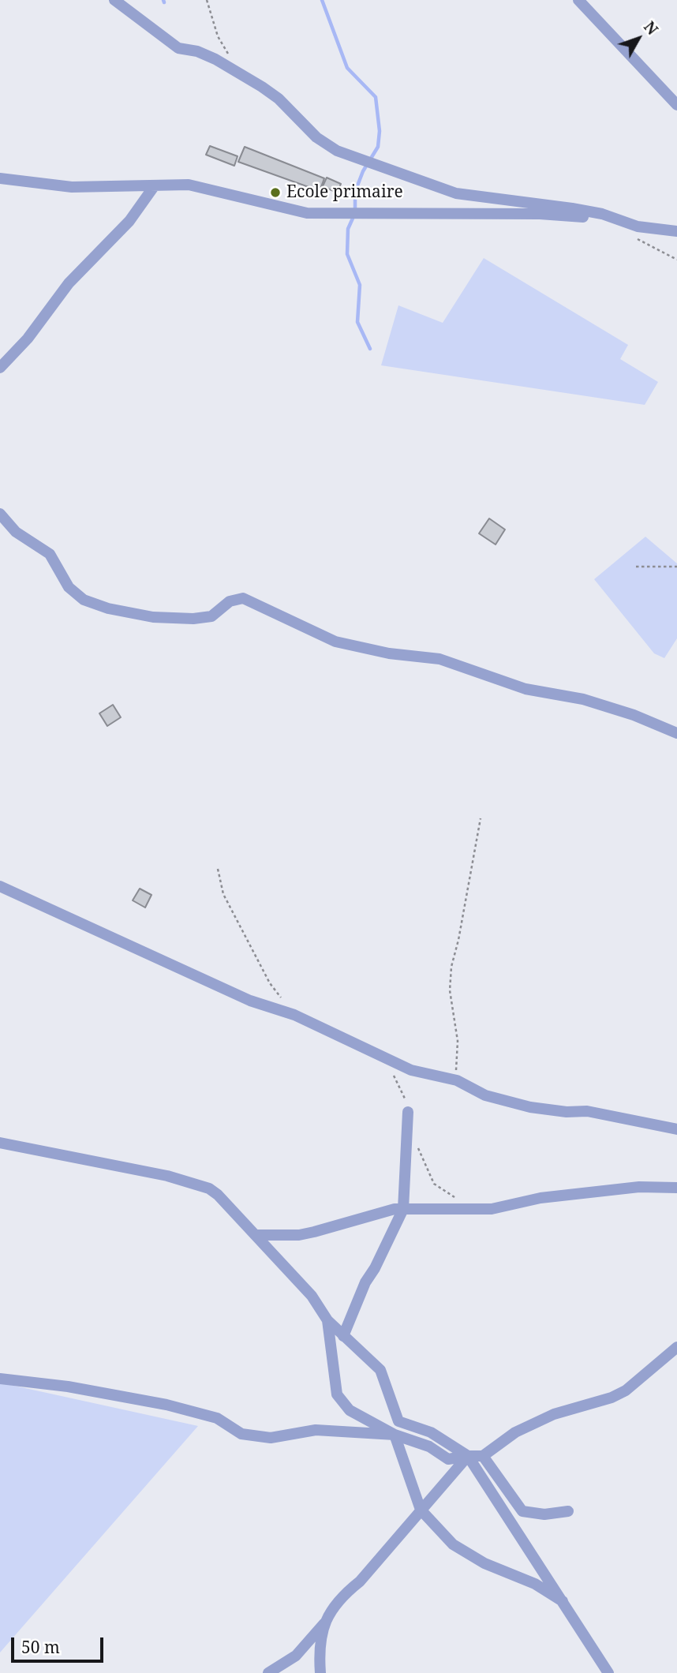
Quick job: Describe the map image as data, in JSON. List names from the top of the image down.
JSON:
{
  "places": ["Ecole primaire"],
  "scale_bar": "50 m",
  "north": "top right"
}
